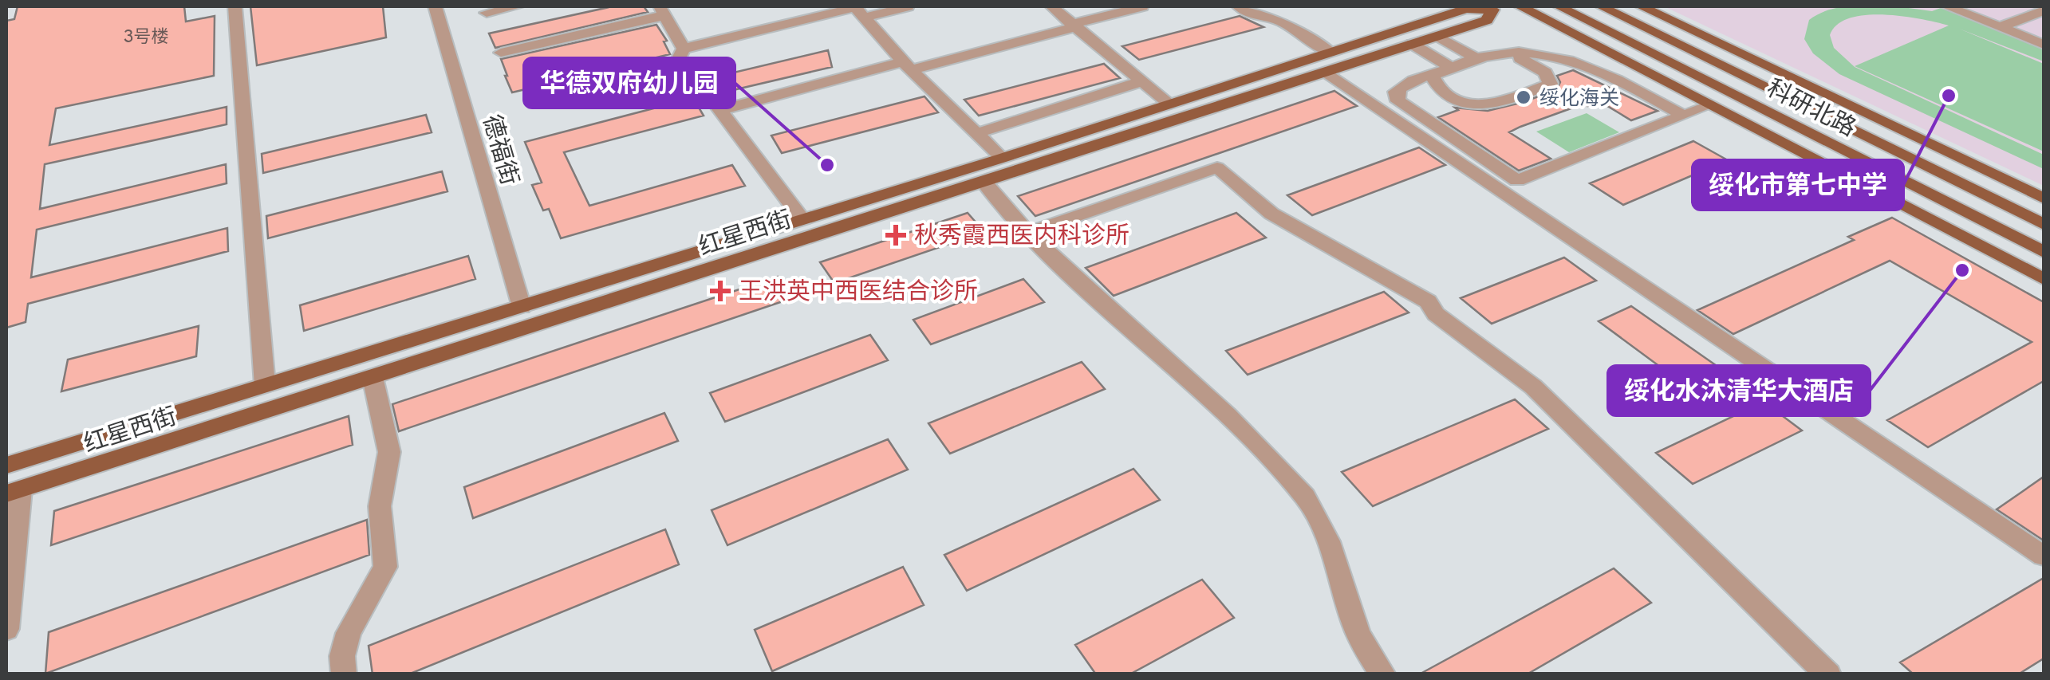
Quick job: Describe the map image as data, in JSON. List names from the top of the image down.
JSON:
{
  "streets": {
    "main road": ["科研北路", "红星西街"],
    "street": ["德福街"]
  },
  "crossings": [
    ["德福街", "红星西街"]
  ],
  "places": {
    "other": [
      "绥化市第七中学",
      "绥化海关",
      "华德双府幼儿园",
      "绥化水沐清华大酒店"
    ],
    "health": ["秋秀霞西医内科诊所", "王洪英中西医结合诊所"]
  },
  "house_numbers": ["3号楼"]
}
